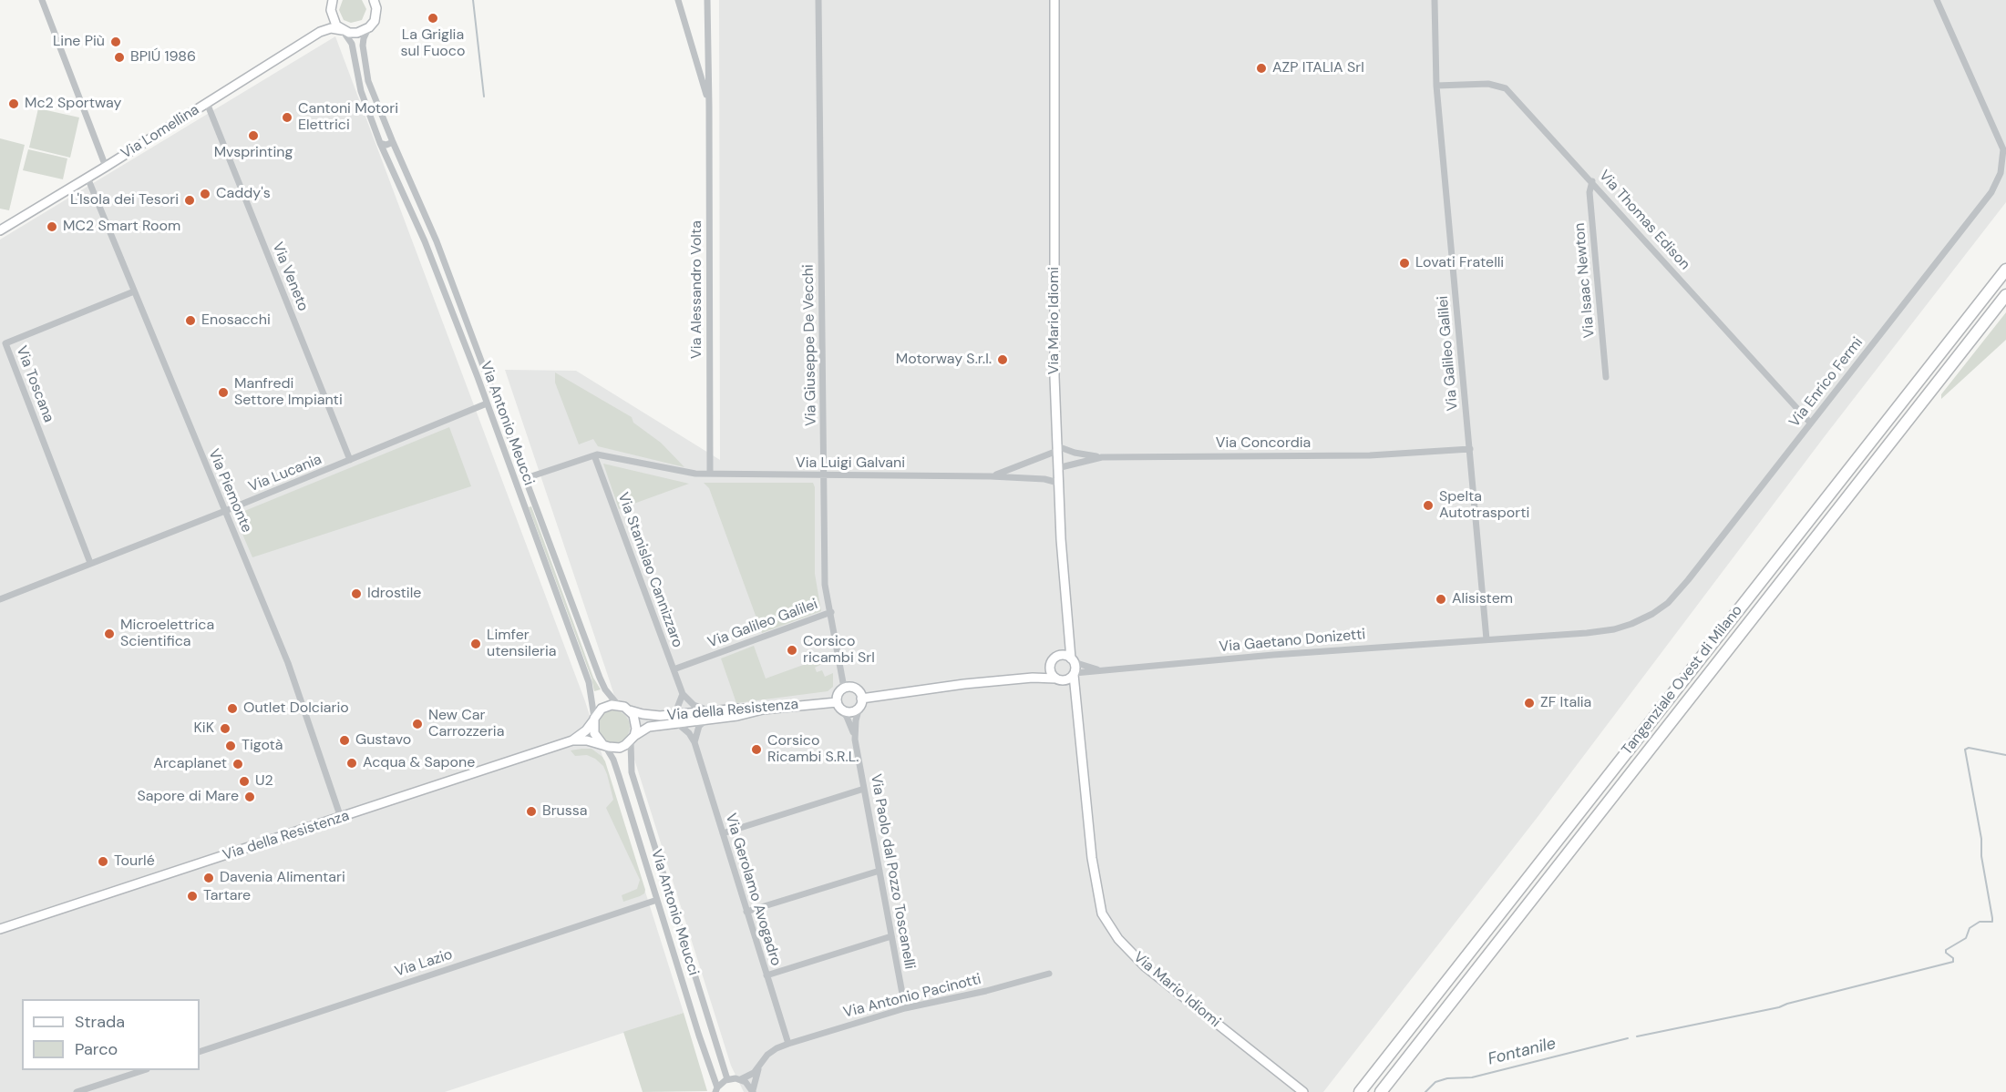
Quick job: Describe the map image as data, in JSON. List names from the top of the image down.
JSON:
{
  "streets": {
    "highway": ["Tangenziale Ovest di Milano"],
    "street": [
      "Via Lomellina",
      "Via Thomas Edison",
      "Via Veneto",
      "Via Isaac Newton",
      "Via Alessandro Volta",
      "Via Mario Idiomi",
      "Via Giuseppe De Vecchi",
      "Via Galileo Galilei",
      "Via Enrico Fermi",
      "Via Toscana",
      "Via Antonio Meucci",
      "Via Concordia",
      "Via Luigi Galvani",
      "Via Lucania",
      "Via Piemonte",
      "Via Stanislao Cannizzaro",
      "Via Gaetano Donizetti",
      "Via della Resistenza",
      "Via Paolo dal Pozzo Toscanelli",
      "Via Gerolamo Avogadro",
      "Via Lazio",
      "Via Antonio Pacinotti"
    ]
  },
  "crossings": [
    ["Via Lomellina", "Via Veneto"],
    ["Via Lomellina", "Via Antonio Meucci"],
    ["Via Lomellina", "Via Piemonte"],
    ["Via Thomas Edison", "Via Isaac Newton"],
    ["Via Thomas Edison", "Via Galileo Galilei"],
    ["Via Thomas Edison", "Via Enrico Fermi"],
    ["Via Veneto", "Via Lucania"],
    ["Via Alessandro Volta", "Via Luigi Galvani"],
    ["Via Mario Idiomi", "Via Concordia"],
    ["Via Mario Idiomi", "Via Luigi Galvani"],
    ["Via Mario Idiomi", "Via Gaetano Donizetti"],
    ["Via Giuseppe De Vecchi", "Via Galileo Galilei"],
    ["Via Giuseppe De Vecchi", "Via Luigi Galvani"],
    ["Via Giuseppe De Vecchi", "Via della Resistenza"],
    ["Via Giuseppe De Vecchi", "Via Paolo dal Pozzo Toscanelli"],
    ["Via Galileo Galilei", "Via Enrico Fermi"],
    ["Via Galileo Galilei", "Via Concordia"],
    ["Via Galileo Galilei", "Via Stanislao Cannizzaro"],
    ["Via Galileo Galilei", "Via Gaetano Donizetti"],
    ["Via Enrico Fermi", "Via Gaetano Donizetti"],
    ["Via Toscana", "Via Lucania"],
    ["Via Toscana", "Via Piemonte"],
    ["Via Antonio Meucci", "Via Lucania"],
    ["Via Antonio Meucci", "Via della Resistenza"],
    ["Via Antonio Meucci", "Via Lazio"],
    ["Via Luigi Galvani", "Via Stanislao Cannizzaro"],
    ["Via Lucania", "Via Piemonte"],
    ["Via Piemonte", "Via della Resistenza"],
    ["Via della Resistenza", "Via Paolo dal Pozzo Toscanelli"],
    ["Via della Resistenza", "Via Gerolamo Avogadro"],
    ["Via Paolo dal Pozzo Toscanelli", "Via Antonio Pacinotti"],
    ["Via Gerolamo Avogadro", "Via Antonio Pacinotti"]
  ],
  "water": ["Fontanile"],
  "places": [
    "La Griglia sul Fuoco",
    "Line Più",
    "BPIÚ 1986",
    "AZP ITALIA Srl",
    "Mc2 Sportway",
    "Cantoni Motori Elettrici",
    "Mvsprinting",
    "Caddy's",
    "L'Isola dei Tesori",
    "MC2 Smart Room",
    "Lovati Fratelli",
    "Enosacchi",
    "Motorway S.r.l.",
    "Manfredi Settore Impianti",
    "Spelta Autotrasporti",
    "Idrostile",
    "Alisistem",
    "Microelettrica Scientifica",
    "Limfer utensileria",
    "Corsico ricambi Srl",
    "ZF Italia",
    "Outlet Dolciario",
    "New Car Carrozzeria",
    "KiK",
    "Gustavo",
    "Tigotà",
    "Corsico Ricambi S.R.L.",
    "Acqua & Sapone",
    "Arcaplanet",
    "U2",
    "Sapore di Mare",
    "Brussa",
    "Tourlé",
    "Davenia Alimentari",
    "Tartare"
  ],
  "legend": ["Strada", "Parco"]
}
